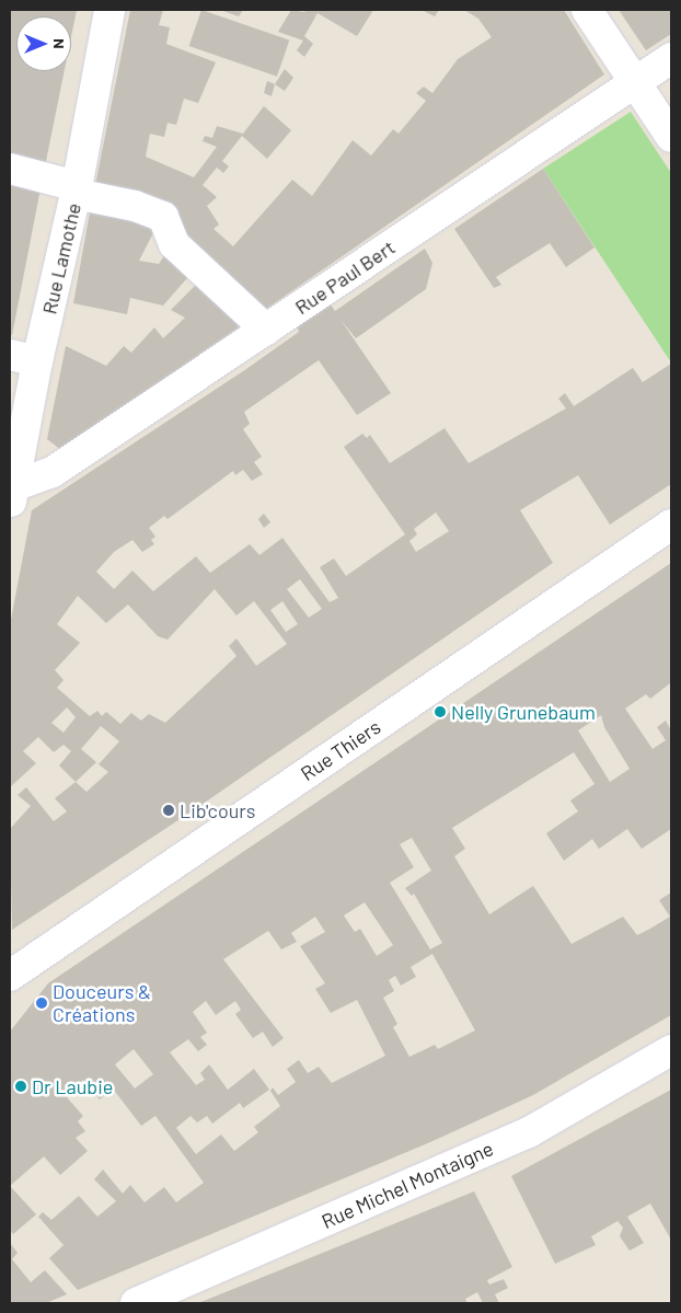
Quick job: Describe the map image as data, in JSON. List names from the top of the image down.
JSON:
{
  "streets": {
    "street": [
      "Rue Lamothe",
      "Rue Paul Bert",
      "Rue Thiers",
      "Rue Michel Montaigne"
    ]
  },
  "crossings": [
    ["Rue Lamothe", "Rue Paul Bert"]
  ],
  "places": [
    "Nelly Grunebaum",
    "Lib'cours",
    "Douceurs & Créations",
    "Dr Laubie"
  ],
  "north": "right"
}
